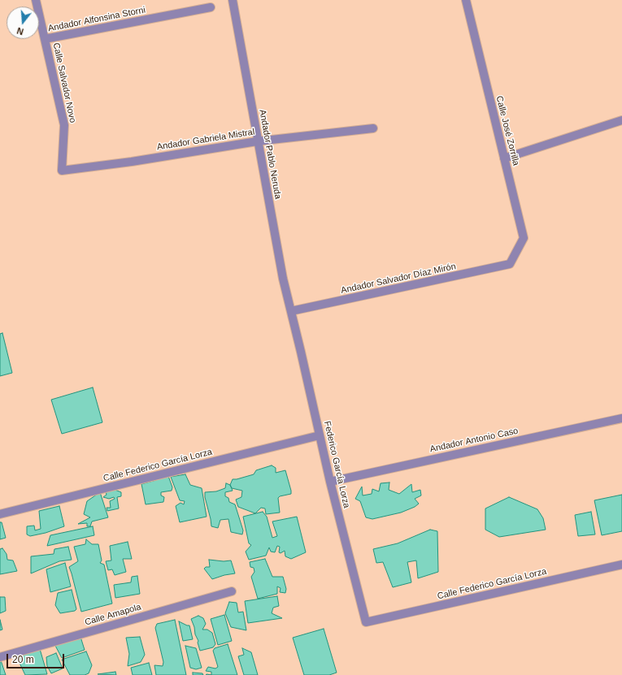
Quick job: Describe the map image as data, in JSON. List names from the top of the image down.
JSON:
{
  "streets": {
    "street": [
      "Andador Alfonsina Storni",
      "Calle Salvador Novo",
      "Calle José Zorrilla",
      "Andador Gabriela Mistral",
      "Andador Pablo Neruda",
      "Andador Salvador Díaz Mirón",
      "Andador Antonio Caso",
      "Federico García Lorza",
      "Calle Federico García Lorza",
      "Calle Amapola"
    ]
  },
  "crossings": [
    ["Andador Alfonsina Storni", "Calle Salvador Novo"],
    ["Calle Salvador Novo", "Andador Gabriela Mistral"],
    ["Calle José Zorrilla", "Andador Salvador Díaz Mirón"],
    ["Andador Gabriela Mistral", "Andador Pablo Neruda"],
    ["Andador Pablo Neruda", "Andador Salvador Díaz Mirón"],
    ["Andador Pablo Neruda", "Federico García Lorza"],
    ["Andador Salvador Díaz Mirón", "Federico García Lorza"],
    ["Andador Antonio Caso", "Federico García Lorza"],
    ["Federico García Lorza", "Calle Federico García Lorza"]
  ],
  "scale_bar": "20 m",
  "north": "bottom"
}
